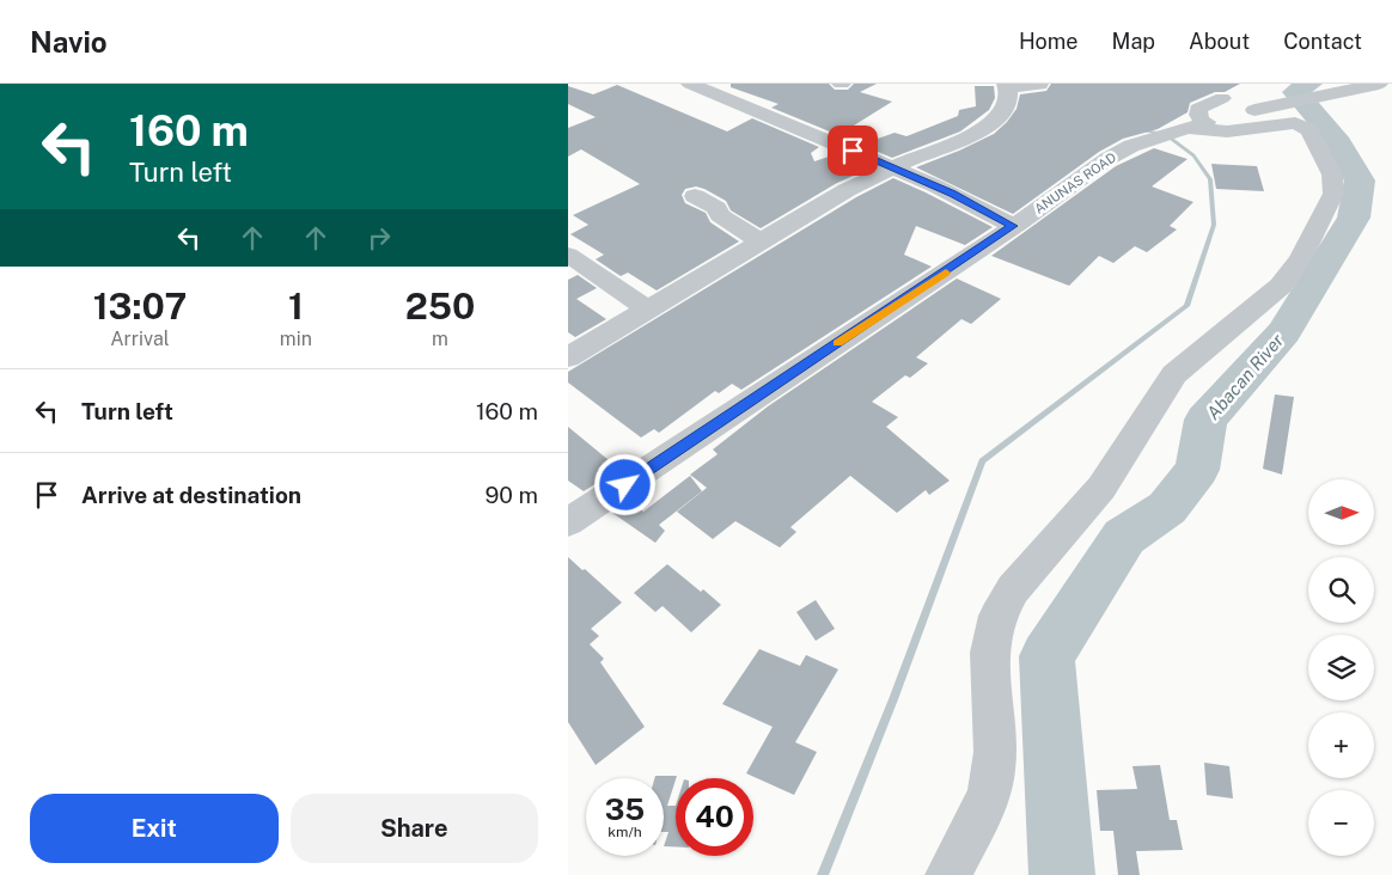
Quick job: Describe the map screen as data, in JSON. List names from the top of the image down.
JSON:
{
  "streets": {
    "street": ["ANUNAS ROAD"]
  },
  "water": ["Abacan River"],
  "north": "right",
  "page": {
    "header": "Navio",
    "nav": [
      "Home",
      "Map",
      "About",
      "Contact"
    ],
    "turn": ["160 m", "Turn left"],
    "eta": [
      "13:07",
      "Arrival",
      "1",
      "min",
      "250",
      "m"
    ],
    "list": [
      {
        "name": "Turn left",
        "value": "160 m"
      },
      {
        "name": "Arrive at destination",
        "value": "90 m"
      }
    ],
    "map_buttons": ["+", "−"],
    "speed": "35 km/h",
    "limit": "40",
    "buttons": ["Exit", "Share"]
  }
}
